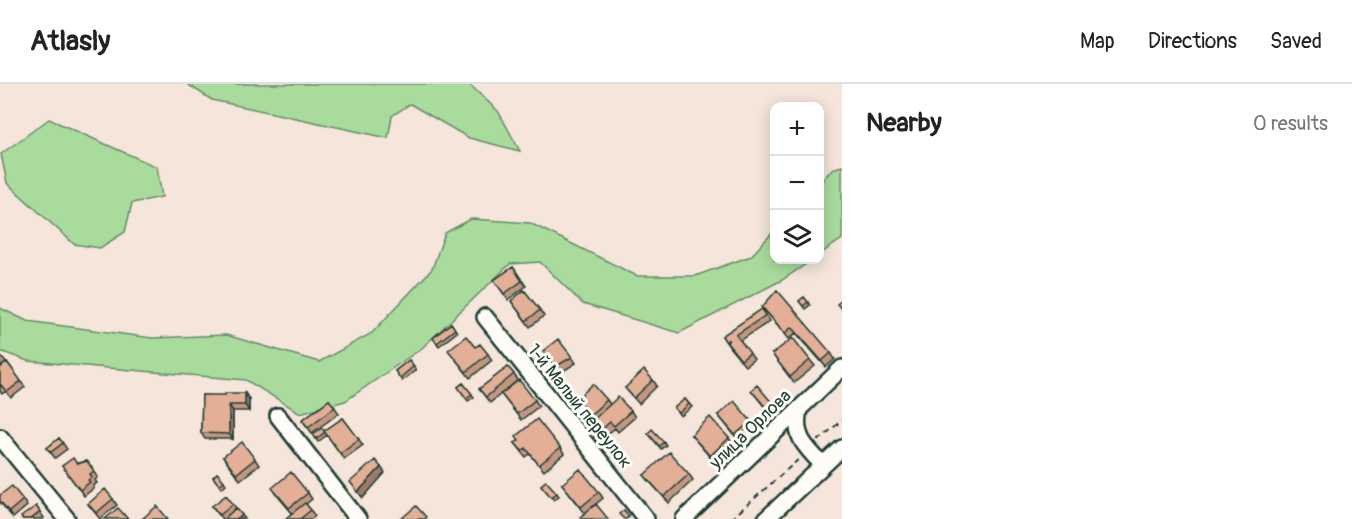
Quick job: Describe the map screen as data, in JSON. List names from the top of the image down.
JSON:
{
  "streets": {
    "street": ["1-й Малый переулок", "улица Орлова"]
  },
  "page": {
    "header": "Atlasly",
    "nav": ["Map", "Directions", "Saved"],
    "heading": ["Nearby", "0 results"],
    "map_buttons": ["+", "−"]
  }
}
